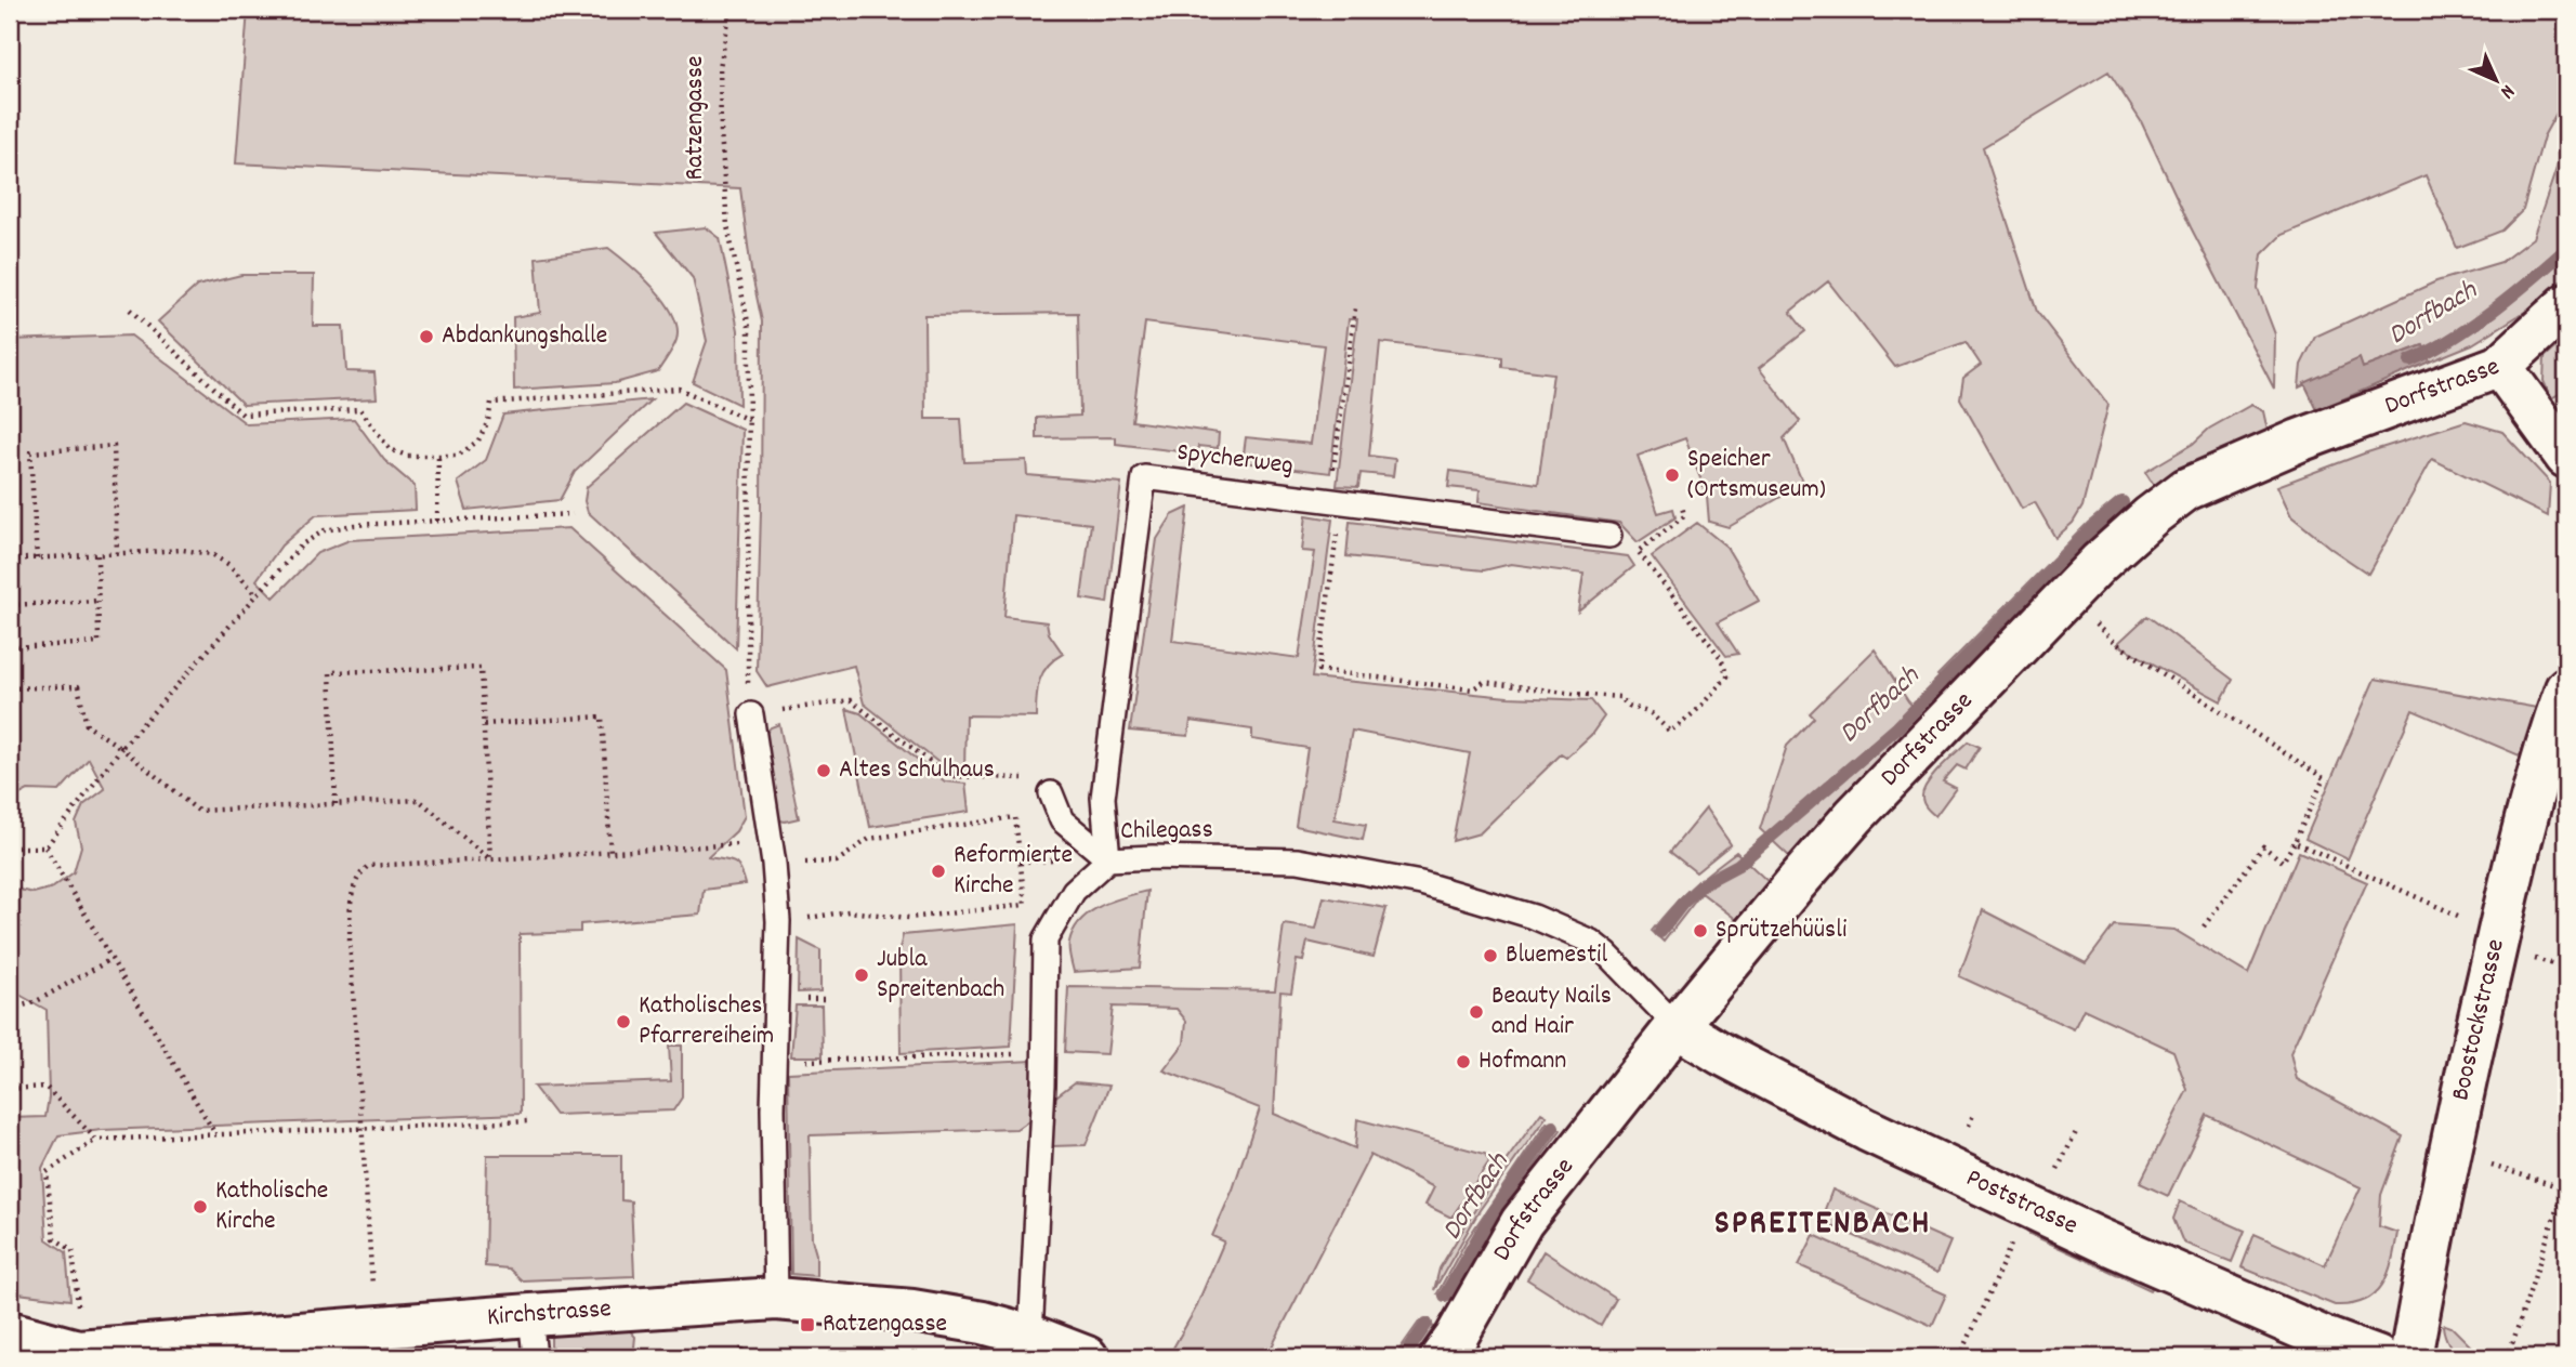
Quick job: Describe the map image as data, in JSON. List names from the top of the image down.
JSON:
{
  "streets": {
    "street": [
      "Dorfstrasse",
      "Boostockstrasse",
      "Poststrasse",
      "Kirchstrasse"
    ],
    "lane": ["Spycherweg", "Chilegass"],
    "path": ["Ratzengasse"]
  },
  "crossings": [
    ["Dorfstrasse", "Chilegass"],
    ["Dorfstrasse", "Poststrasse"],
    ["Spycherweg", "Chilegass"],
    ["Chilegass", "Poststrasse"],
    ["Chilegass", "Kirchstrasse"]
  ],
  "districts": ["SPREITENBACH"],
  "water": ["Dorfbach"],
  "places": {
    "other": [
      "Abdankungshalle",
      "Speicher (Ortsmuseum)",
      "Altes Schulhaus",
      "Reformierte Kirche",
      "Sprützehüüsli",
      "Bluemestil",
      "Jubla Spreitenbach",
      "Beauty Nails and Hair",
      "Katholisches Pfarrereiheim",
      "Hofmann",
      "Katholische Kirche"
    ],
    "transit": ["Ratzengasse"]
  },
  "north": "bottom right"
}
